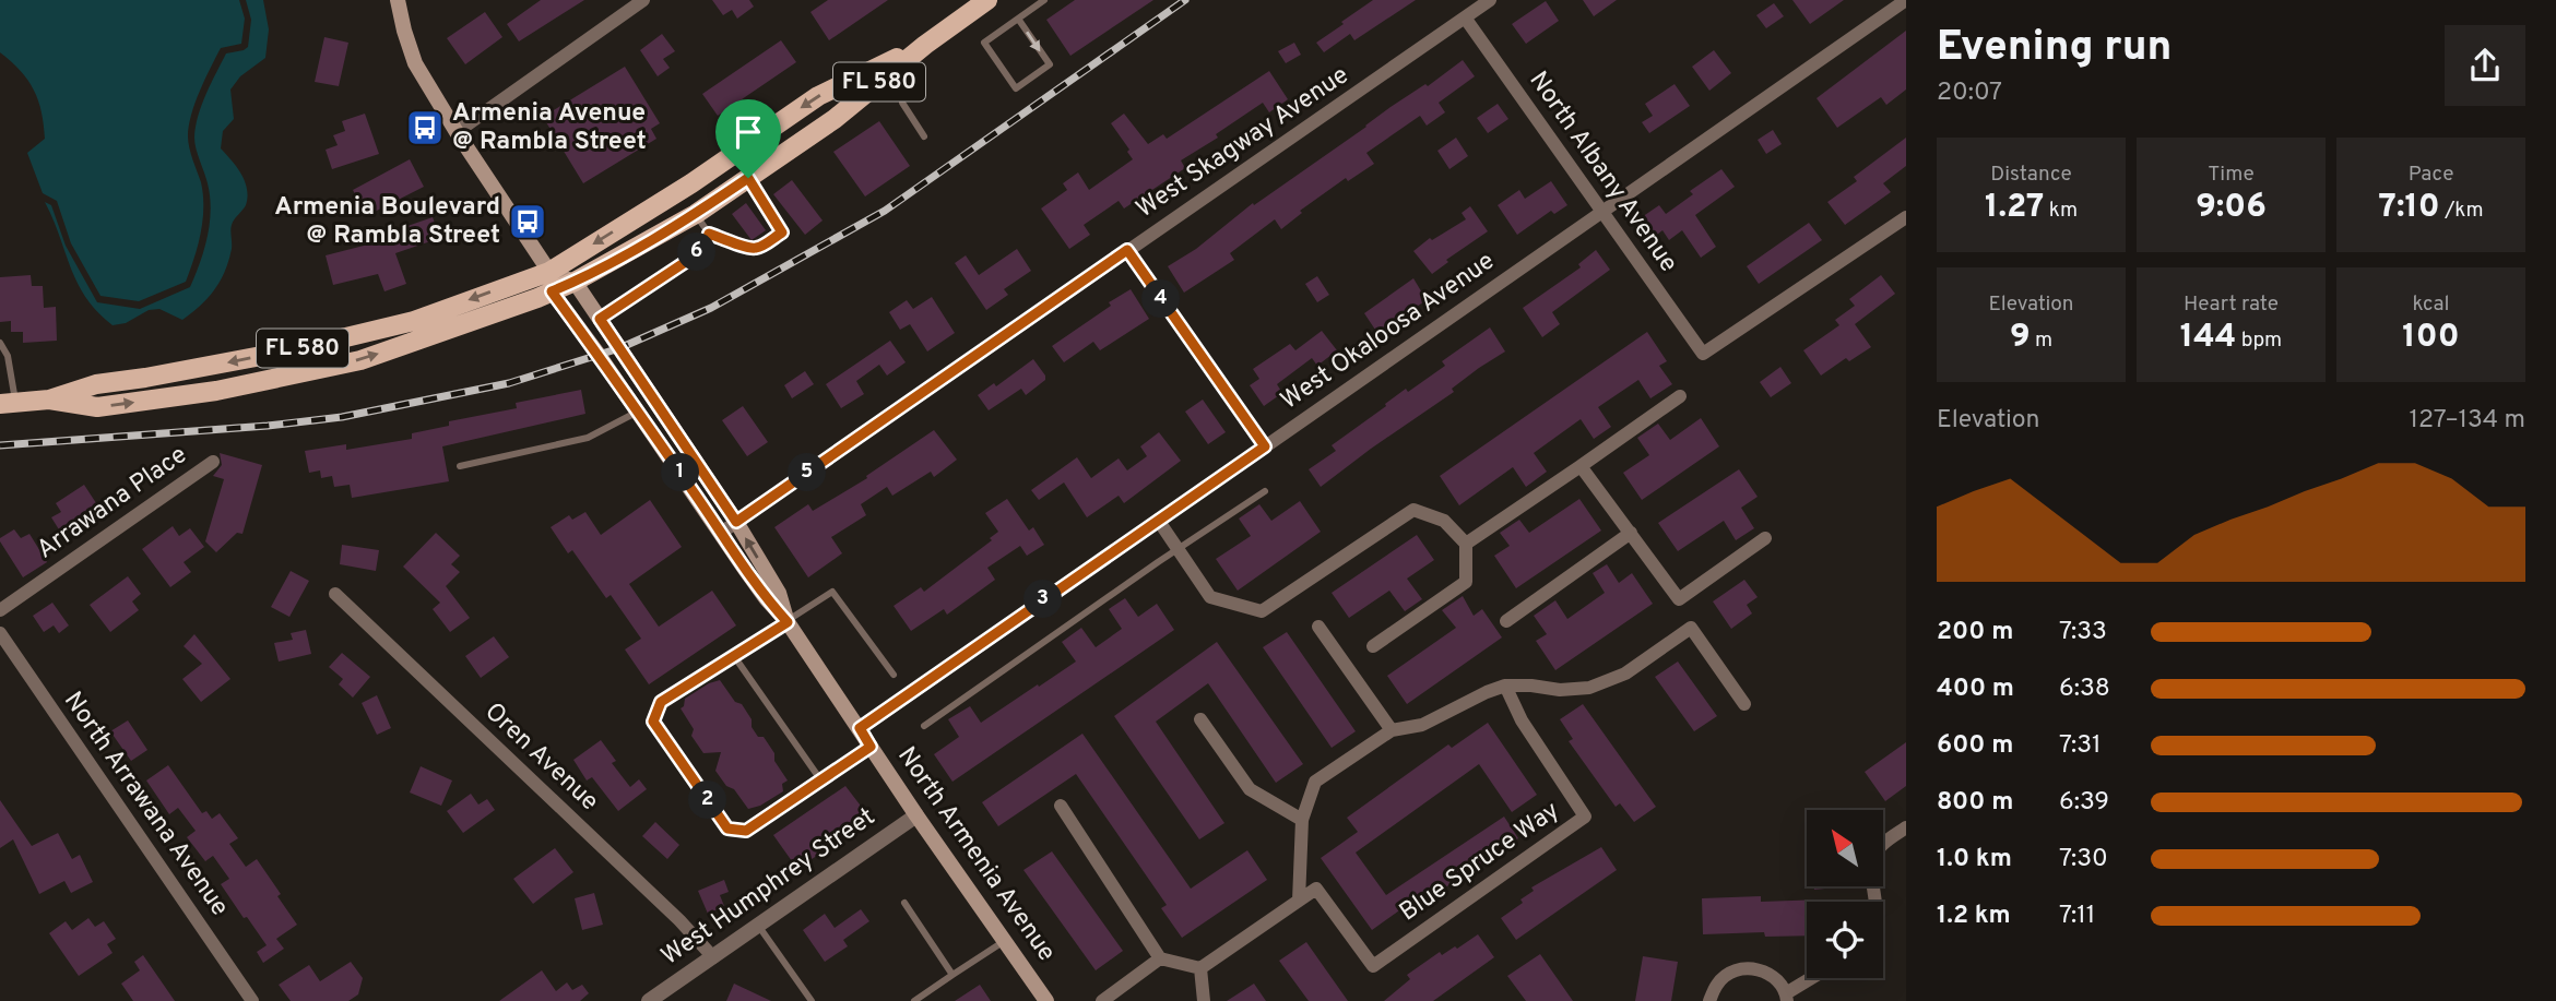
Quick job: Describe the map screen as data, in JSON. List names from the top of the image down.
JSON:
{
  "streets": {
    "main road": ["FL 580", "North Armenia Avenue"],
    "street": [
      "West Skagway Avenue",
      "North Albany Avenue",
      "West Okaloosa Avenue",
      "Arrawana Place",
      "Oren Avenue",
      "North Arrawana Avenue",
      "Blue Spruce Way",
      "West Humphrey Street"
    ]
  },
  "crossings": [
    ["FL 580", "North Armenia Avenue"],
    ["West Skagway Avenue", "North Albany Avenue"],
    ["West Skagway Avenue", "North Armenia Avenue"],
    ["North Albany Avenue", "West Okaloosa Avenue"],
    ["West Okaloosa Avenue", "North Armenia Avenue"],
    ["Oren Avenue", "West Humphrey Street"],
    ["North Armenia Avenue", "West Humphrey Street"]
  ],
  "places": {
    "bus stop": ["Armenia Avenue @ Rambla Street", "Armenia Boulevard @ Rambla Street"]
  },
  "north": "top left",
  "page": {
    "heading": ["Evening run", "20:07"],
    "stats": [
      ["Distance", "1.27 km"],
      ["Time", "9:06"],
      ["Pace", "7:10 /km"],
      ["Elevation", "9 m"],
      ["Heart rate", "144 bpm"],
      ["kcal", "100"]
    ],
    "pins": [
      "6",
      "4",
      "1",
      "5",
      "3",
      "2"
    ],
    "chart": ["Elevation", "127–134 m"],
    "list": [
      {
        "name": "200 m",
        "note": "7:33"
      },
      {
        "name": "400 m",
        "note": "6:38"
      },
      {
        "name": "600 m",
        "note": "7:31"
      },
      {
        "name": "800 m",
        "note": "6:39"
      },
      {
        "name": "1.0 km",
        "note": "7:30"
      },
      {
        "name": "1.2 km",
        "note": "7:11"
      }
    ]
  }
}
